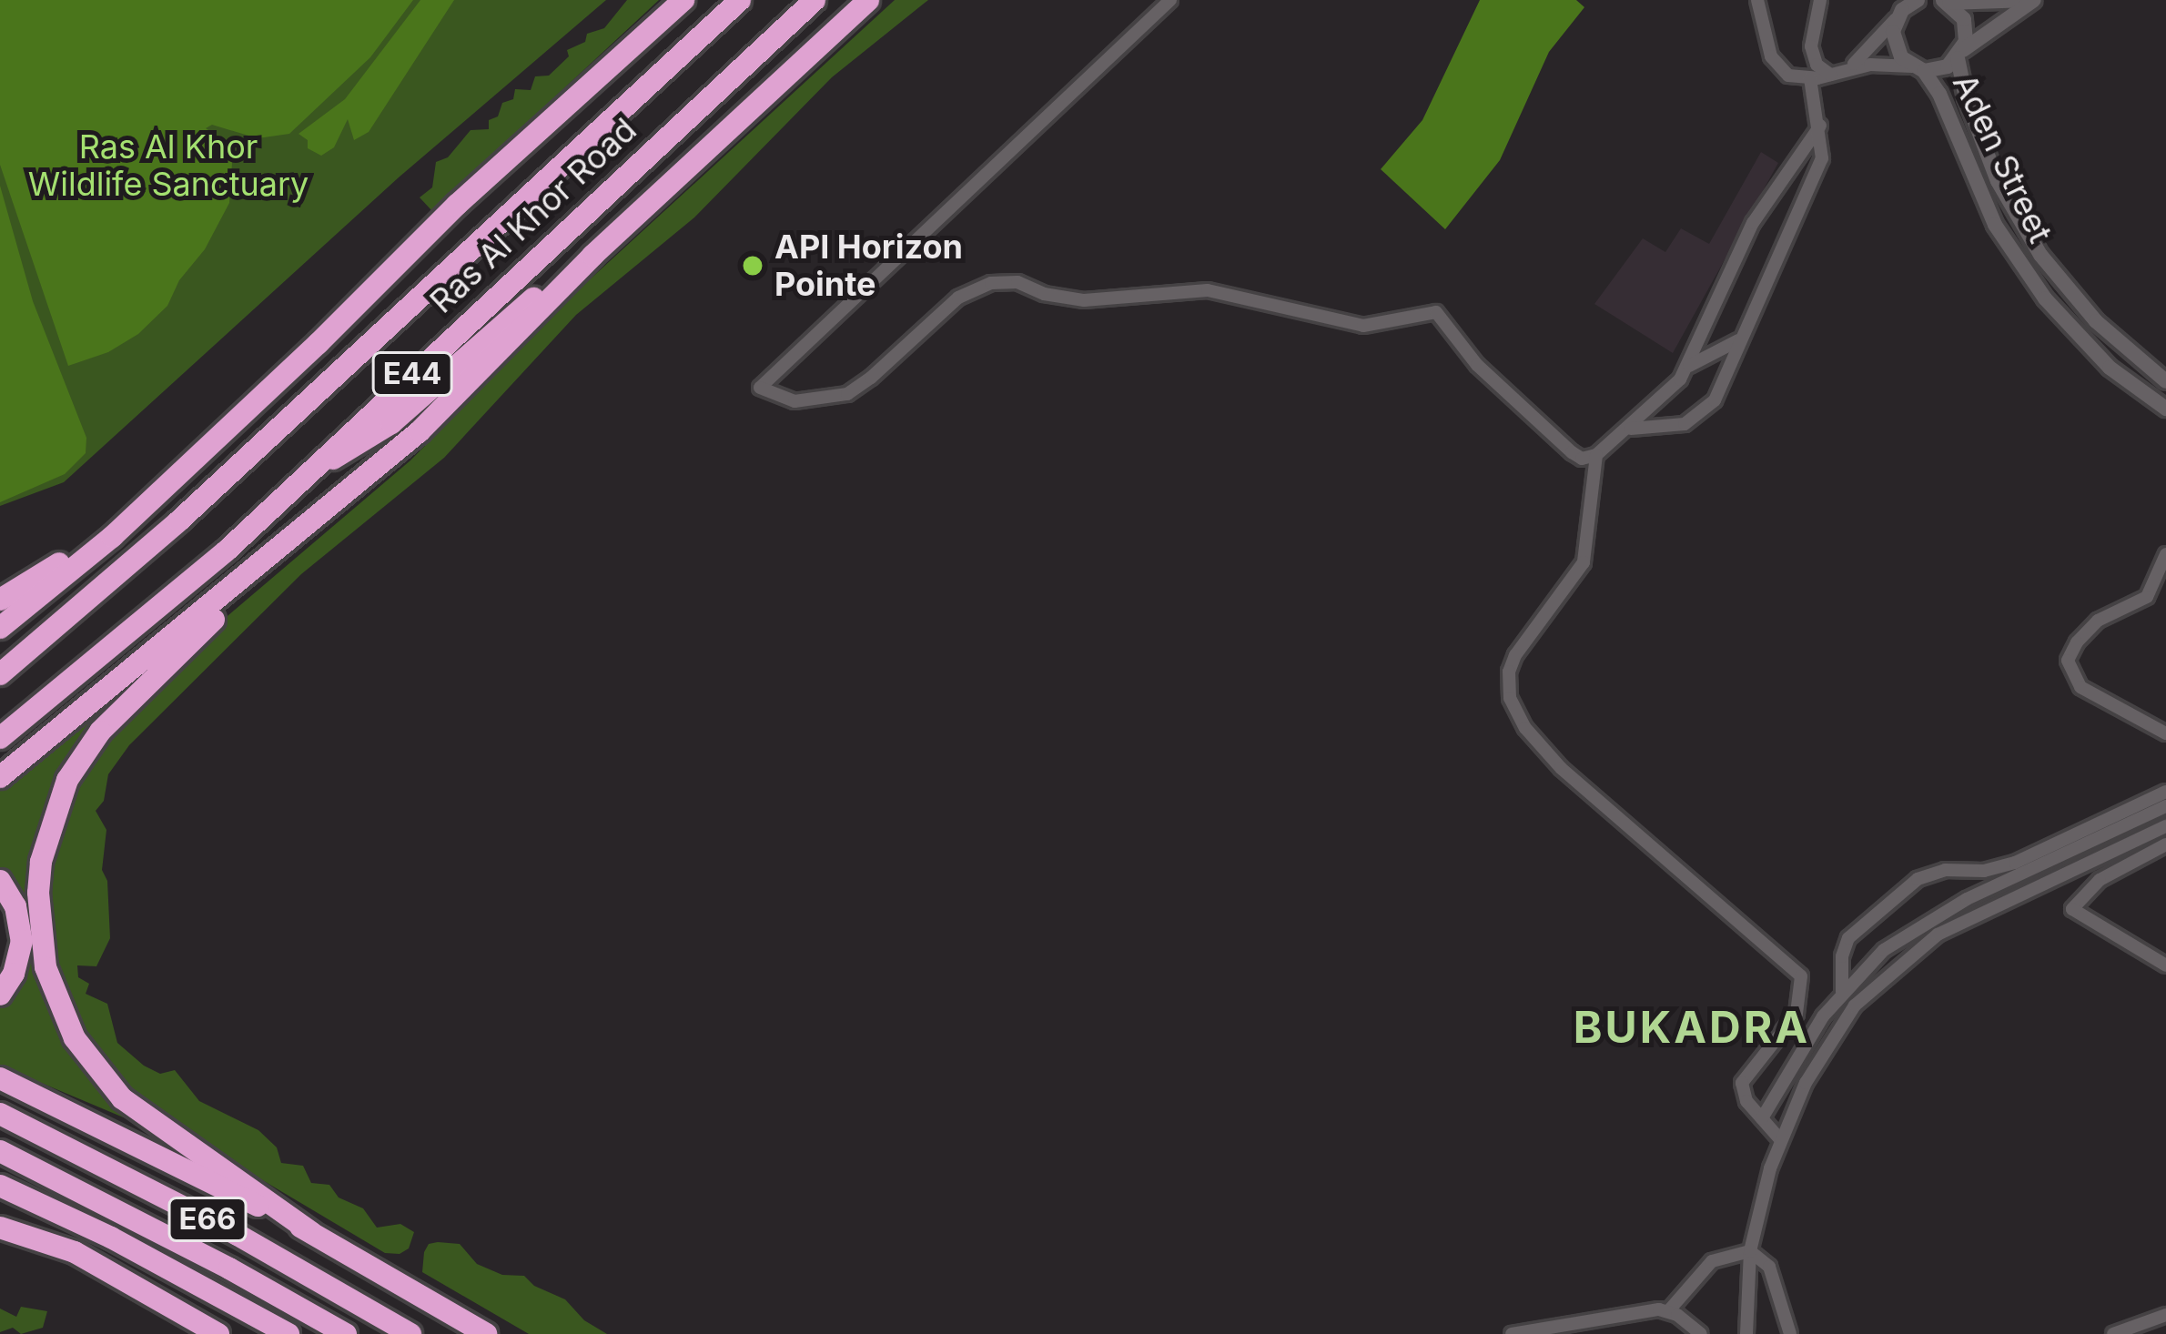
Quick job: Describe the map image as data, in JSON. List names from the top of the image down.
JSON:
{
  "streets": {
    "highway": ["Ras Al Khor Road", "E44", "E66"],
    "street": ["Aden Street"]
  },
  "districts": ["BUKADRA"],
  "parks": ["Ras Al Khor Wildlife Sanctuary"],
  "places": ["API Horizon Pointe"]
}
